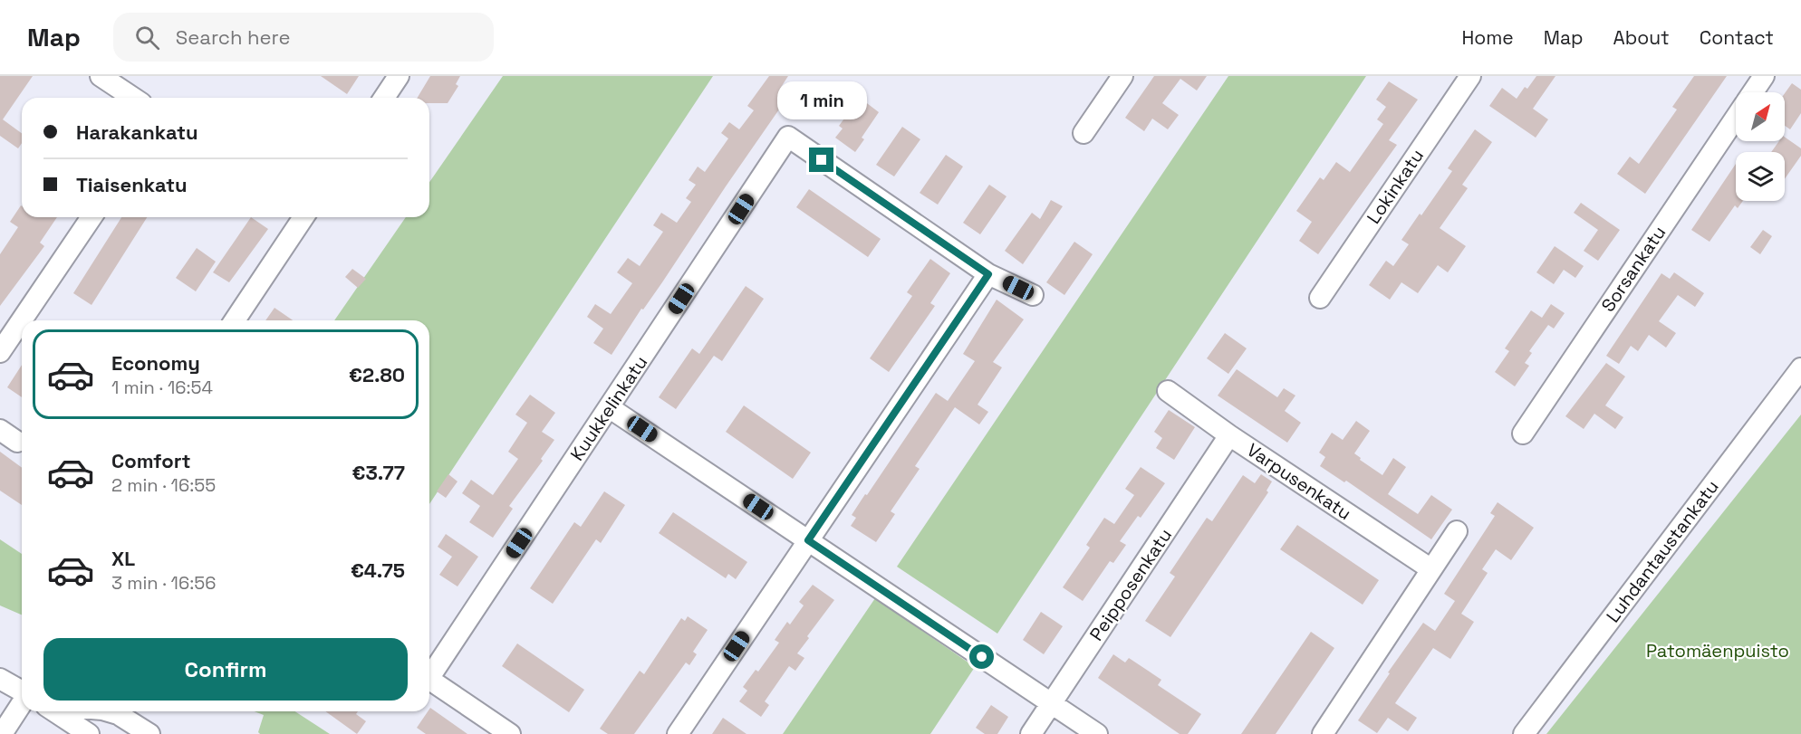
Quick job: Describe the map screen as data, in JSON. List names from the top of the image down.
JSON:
{
  "streets": {
    "street": [
      "Lokinkatu",
      "Sorsankatu",
      "Kuukkelinkatu",
      "Varpusenkatu",
      "Luhdantaustankatu",
      "Peipposenkatu"
    ]
  },
  "crossings": [
    ["Varpusenkatu", "Peipposenkatu"]
  ],
  "parks": ["Patomäenpuisto"],
  "north": "top right",
  "page": {
    "header": "Map",
    "search": "Search here",
    "nav": [
      "Home",
      "Map",
      "About",
      "Contact"
    ],
    "bubble": "1 min",
    "banner": ["Harakankatu", "Tiaisenkatu"],
    "list": [
      {
        "name": "Economy",
        "note": "1 min · 16:54",
        "value": "€2.80"
      },
      {
        "name": "Comfort",
        "note": "2 min · 16:55",
        "value": "€3.77"
      },
      {
        "name": "XL",
        "note": "3 min · 16:56",
        "value": "€4.75"
      }
    ],
    "buttons": "Confirm"
  }
}
